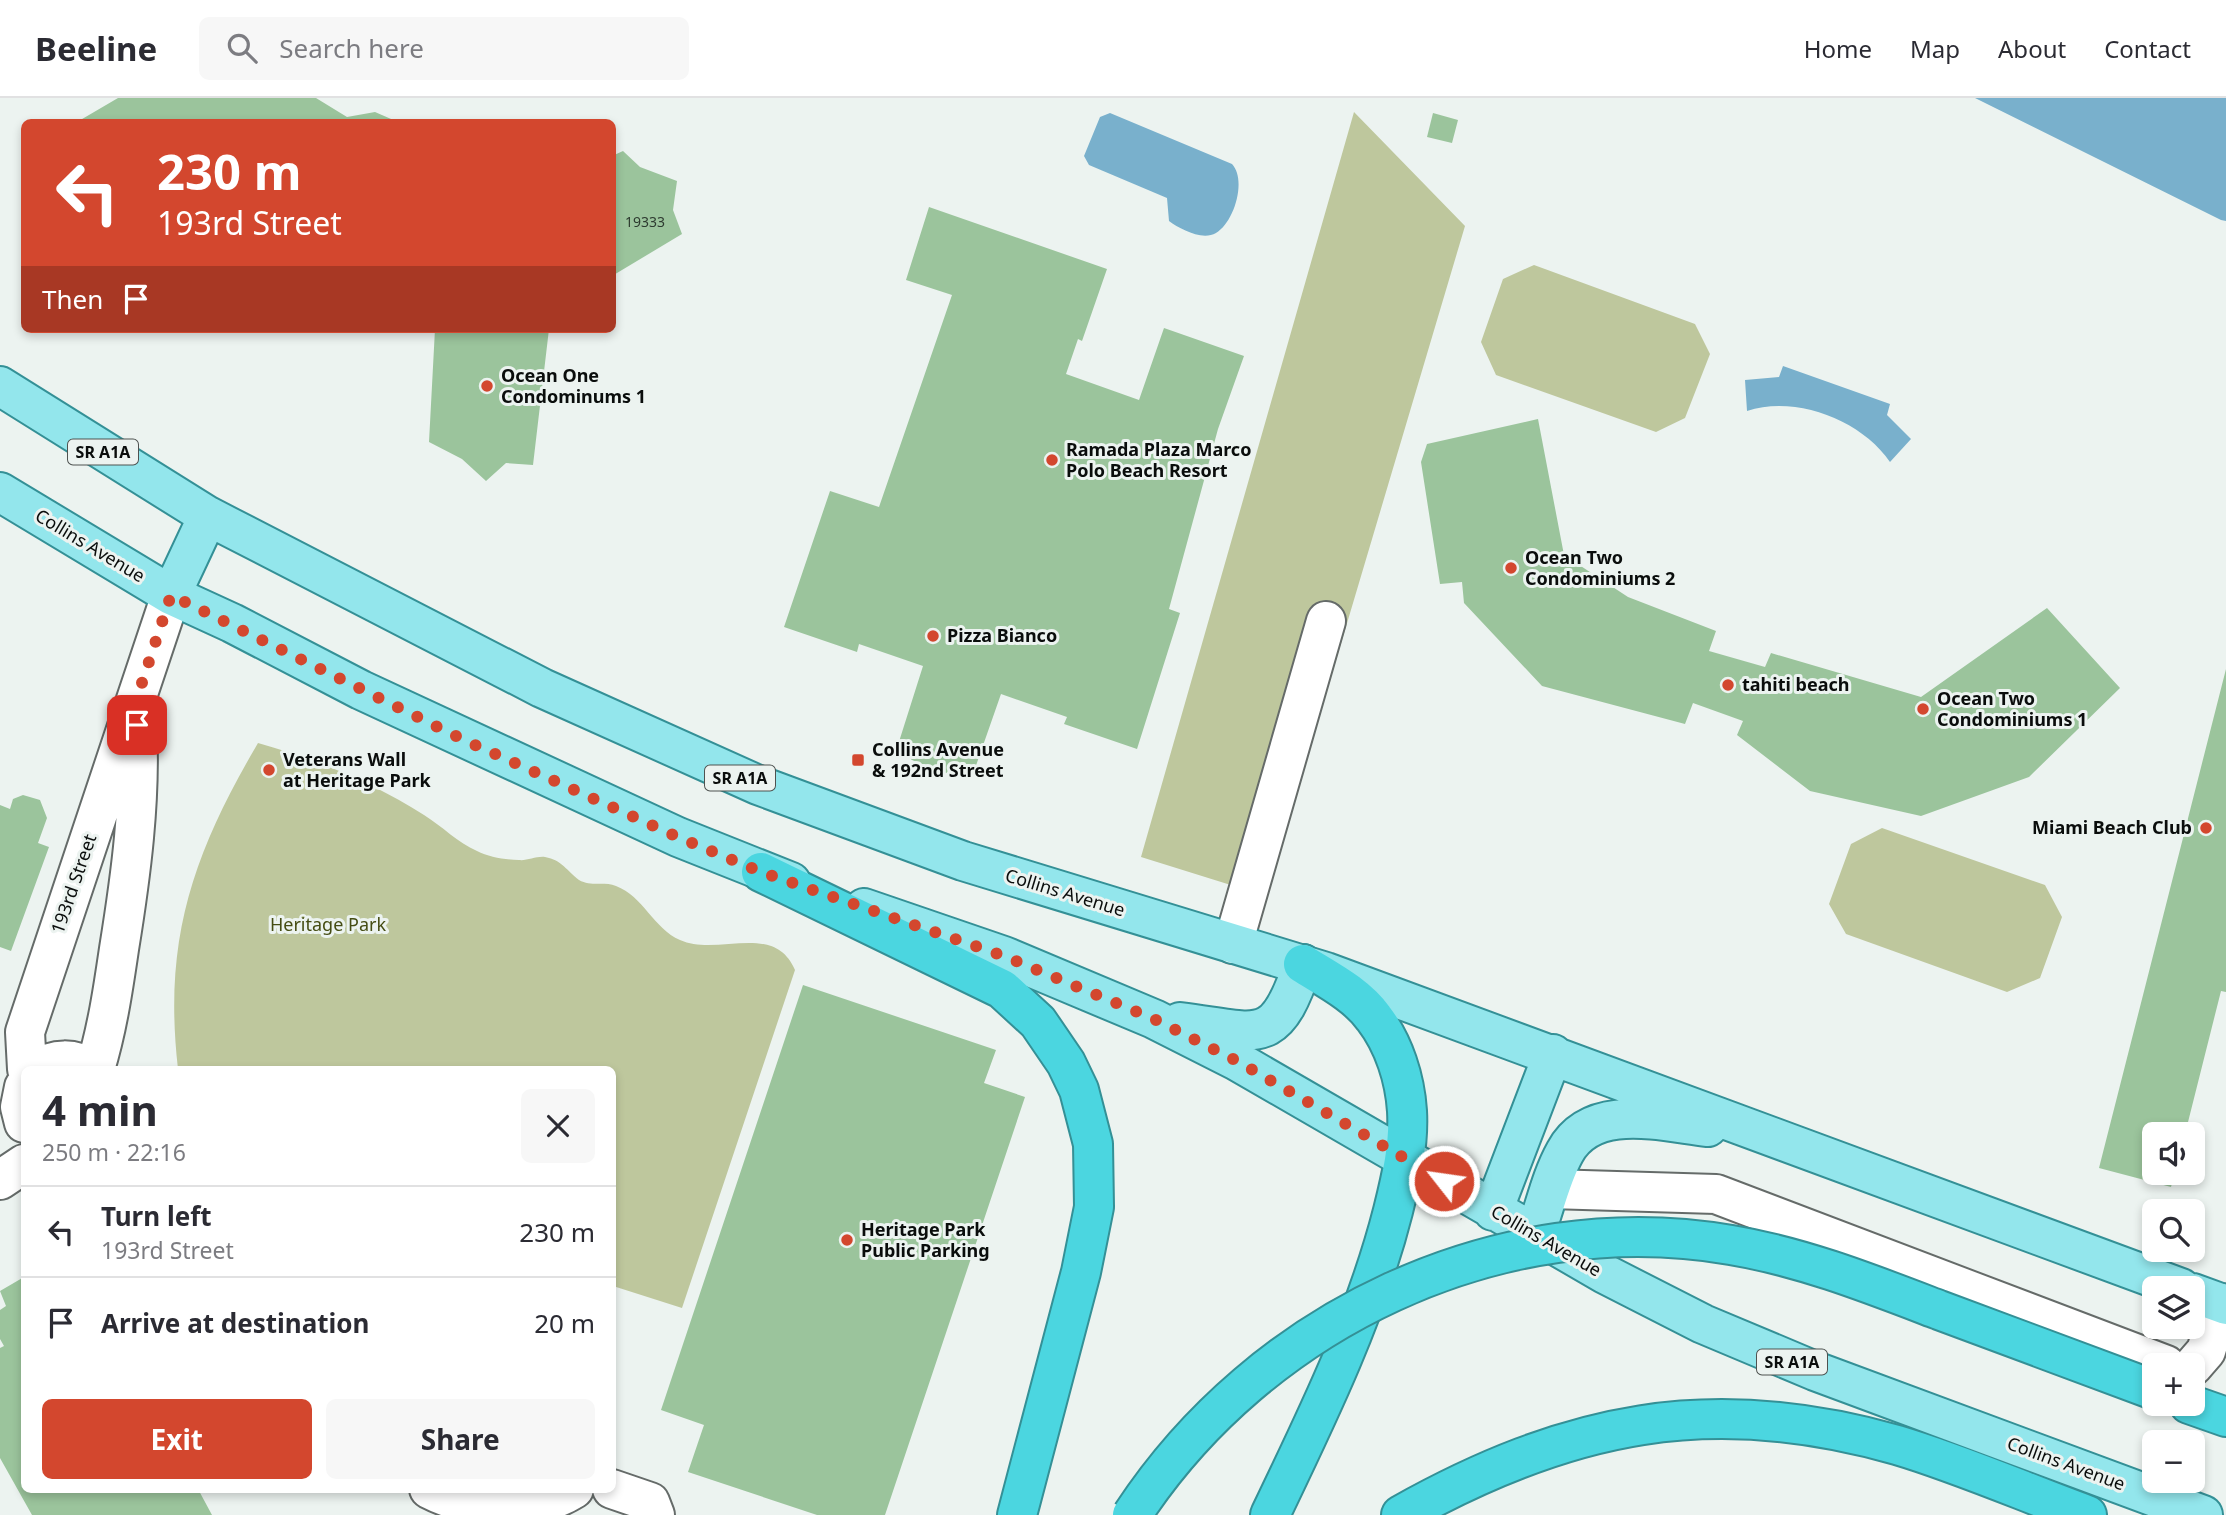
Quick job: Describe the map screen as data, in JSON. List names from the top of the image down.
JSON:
{
  "streets": {
    "main road": ["SR A1A", "Collins Avenue"],
    "street": ["193rd Street"]
  },
  "crossings": [
    ["Collins Avenue", "193rd Street"]
  ],
  "parks": ["Heritage Park"],
  "places": {
    "other": [
      "Ocean One Condominums 1",
      "Ramada Plaza Marco Polo Beach Resort",
      "Ocean Two Condominiums 2",
      "Pizza Bianco",
      "tahiti beach",
      "Ocean Two Condominiums 1",
      "Veterans Wall at Heritage Park",
      "Miami Beach Club",
      "Heritage Park Public Parking"
    ],
    "transit": ["Collins Avenue & 192nd Street"]
  },
  "house_numbers": ["19333"],
  "page": {
    "header": "Beeline",
    "search": "Search here",
    "nav": [
      "Home",
      "Map",
      "About",
      "Contact"
    ],
    "turn": ["230 m", "193rd Street"],
    "then": "Then",
    "heading": ["4 min", "250 m · 22:16"],
    "map_buttons": ["+", "−"],
    "list": [
      {
        "name": "Turn left",
        "note": "193rd Street",
        "value": "230 m"
      },
      {
        "name": "Arrive at destination",
        "value": "20 m"
      }
    ],
    "buttons": ["Exit", "Share"]
  }
}
